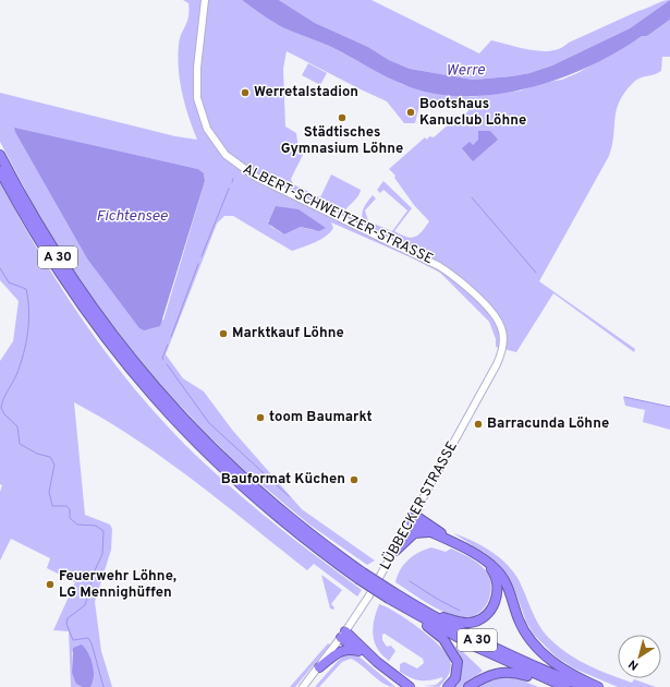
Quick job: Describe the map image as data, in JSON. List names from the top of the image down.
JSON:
{
  "streets": {
    "highway": ["A 30"],
    "main road": ["ALBERT-SCHWEITZER-STRASSE", "LÜBBECKER STRASSE"]
  },
  "crossings": [
    ["ALBERT-SCHWEITZER-STRASSE", "LÜBBECKER STRASSE"]
  ],
  "water": ["Werre", "Fichtensee"],
  "places": [
    "Werretalstadion",
    "Bootshaus Kanuclub Löhne",
    "Städtisches Gymnasium Löhne",
    "Marktkauf Löhne",
    "toom Baumarkt",
    "Barracunda Löhne",
    "Bauformat Küchen",
    "Feuerwehr Löhne, LG Mennighüffen"
  ],
  "north": "bottom left"
}
